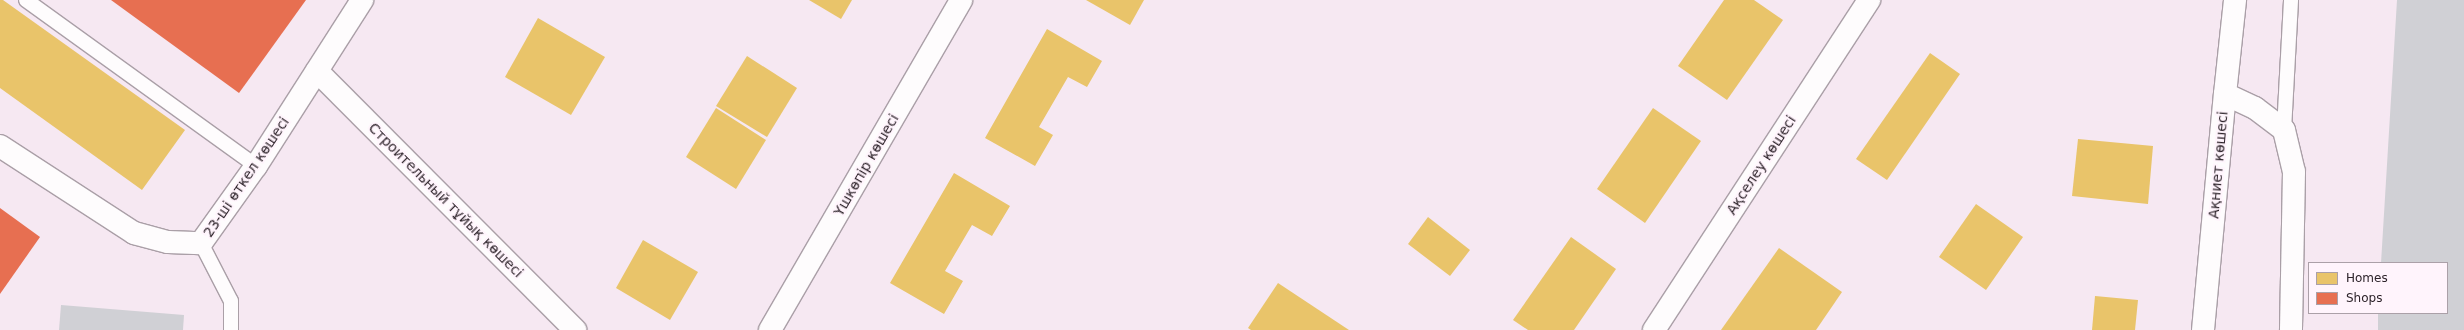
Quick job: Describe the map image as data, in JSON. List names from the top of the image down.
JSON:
{
  "streets": {
    "street": [
      "Үшкөпір көшесі",
      "Ақселеу көшесі",
      "Ақниет көшесі",
      "23-ші өткел көшесі",
      "Строительный тұйық көшесі"
    ]
  },
  "crossings": [
    ["23-ші өткел көшесі", "Строительный тұйық көшесі"]
  ],
  "legend": ["Homes", "Shops"]
}
